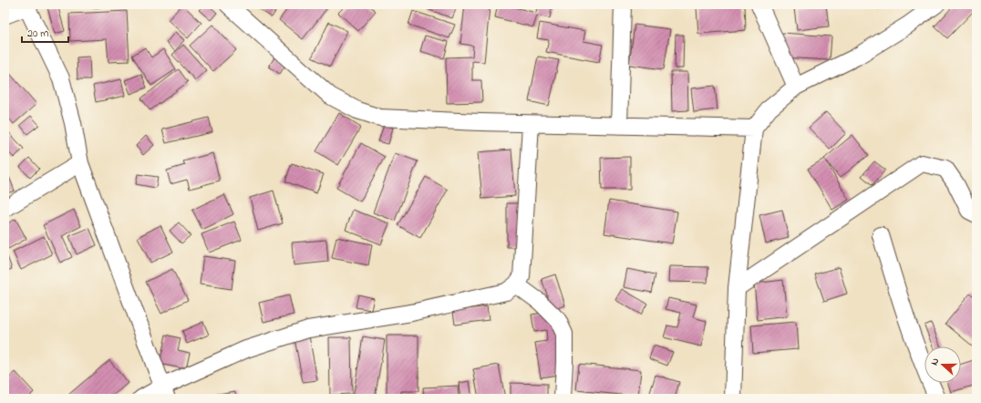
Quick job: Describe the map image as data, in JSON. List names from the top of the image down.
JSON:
{
  "scale_bar": "20 m",
  "north": "left"
}
